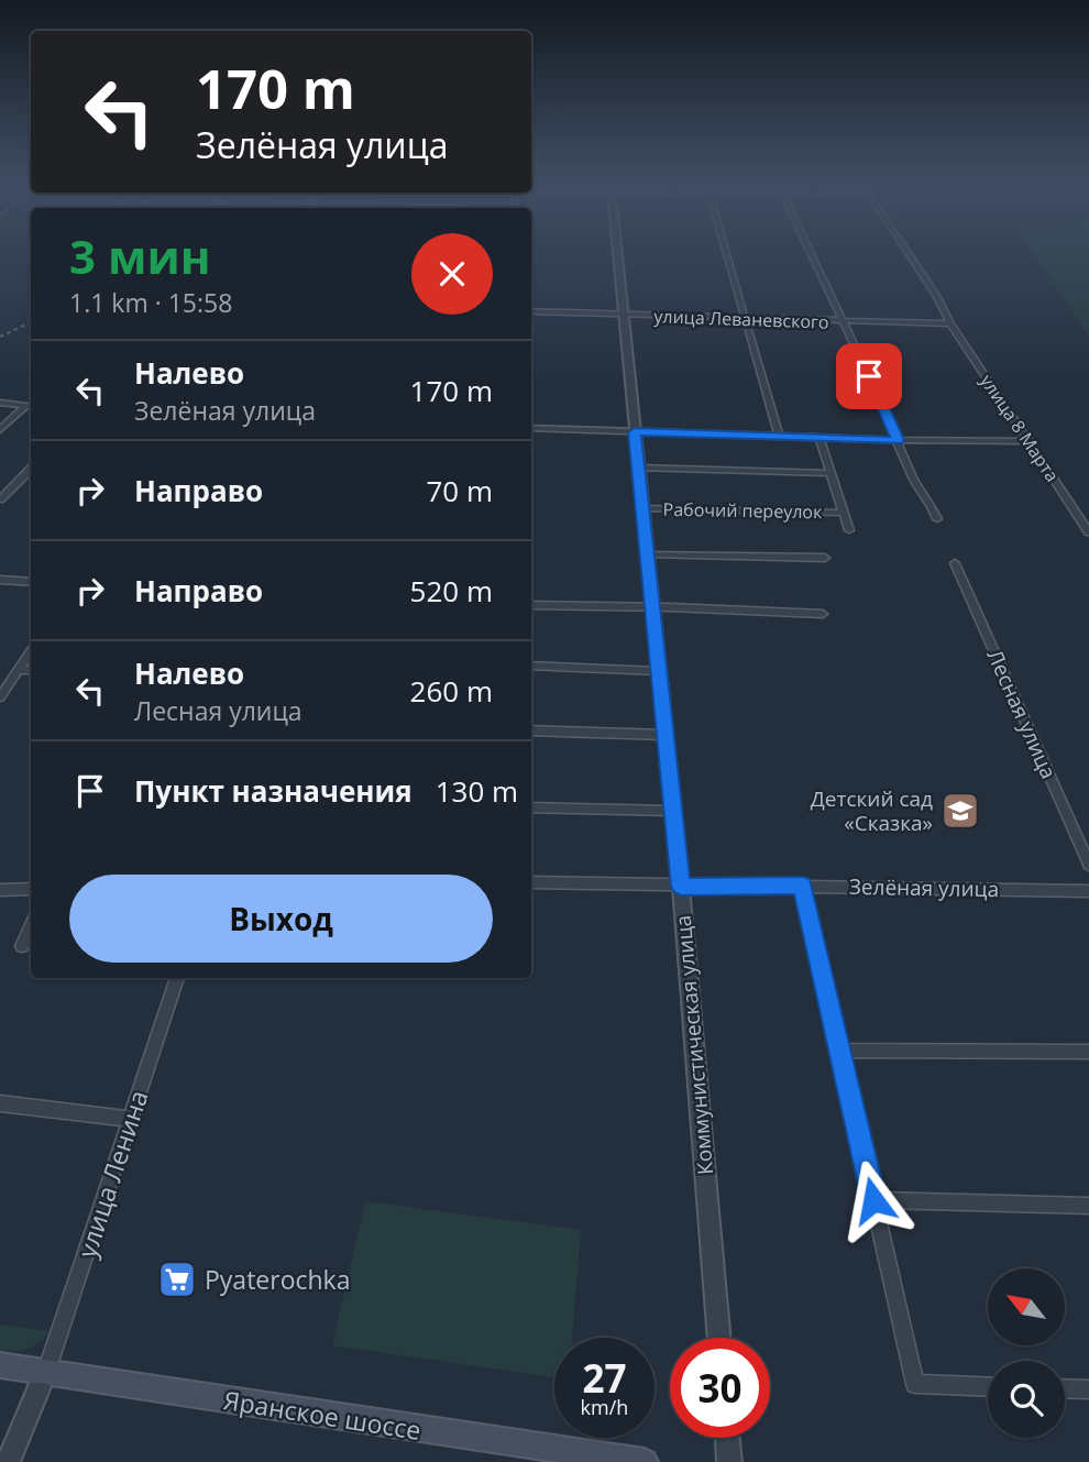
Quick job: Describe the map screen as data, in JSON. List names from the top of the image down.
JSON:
{
  "streets": {
    "main road": ["Яранское шоссе"],
    "street": [
      "улица Леваневского",
      "улица 8 Марта",
      "Рабочий переулок",
      "Лесная улица",
      "Зелёная улица",
      "Коммунистическая улица",
      "улица Ленина"
    ]
  },
  "crossings": [
    ["улица Леваневского", "улица 8 Марта"],
    ["улица Леваневского", "Коммунистическая улица"],
    ["Рабочий переулок", "Коммунистическая улица"],
    ["Зелёная улица", "Коммунистическая улица"],
    ["улица Ленина", "Яранское шоссе"]
  ],
  "places": {
    "school or university": ["Детский сад «Сказка»"],
    "supermarket": ["Pyaterochka"]
  },
  "north": "top left",
  "page": {
    "turn": ["170 m", "Зелёная улица"],
    "heading": ["3 мин", "1.1 km · 15:58"],
    "list": [
      {
        "name": "Налево",
        "note": "Зелёная улица",
        "value": "170 m"
      },
      {
        "name": "Направо",
        "value": "70 m"
      },
      {
        "name": "Направо",
        "value": "520 m"
      },
      {
        "name": "Налево",
        "note": "Лесная улица",
        "value": "260 m"
      },
      {
        "name": "Пункт назначения",
        "value": "130 m"
      }
    ],
    "buttons": "Выход",
    "speed": "27 km/h",
    "limit": "30"
  }
}
